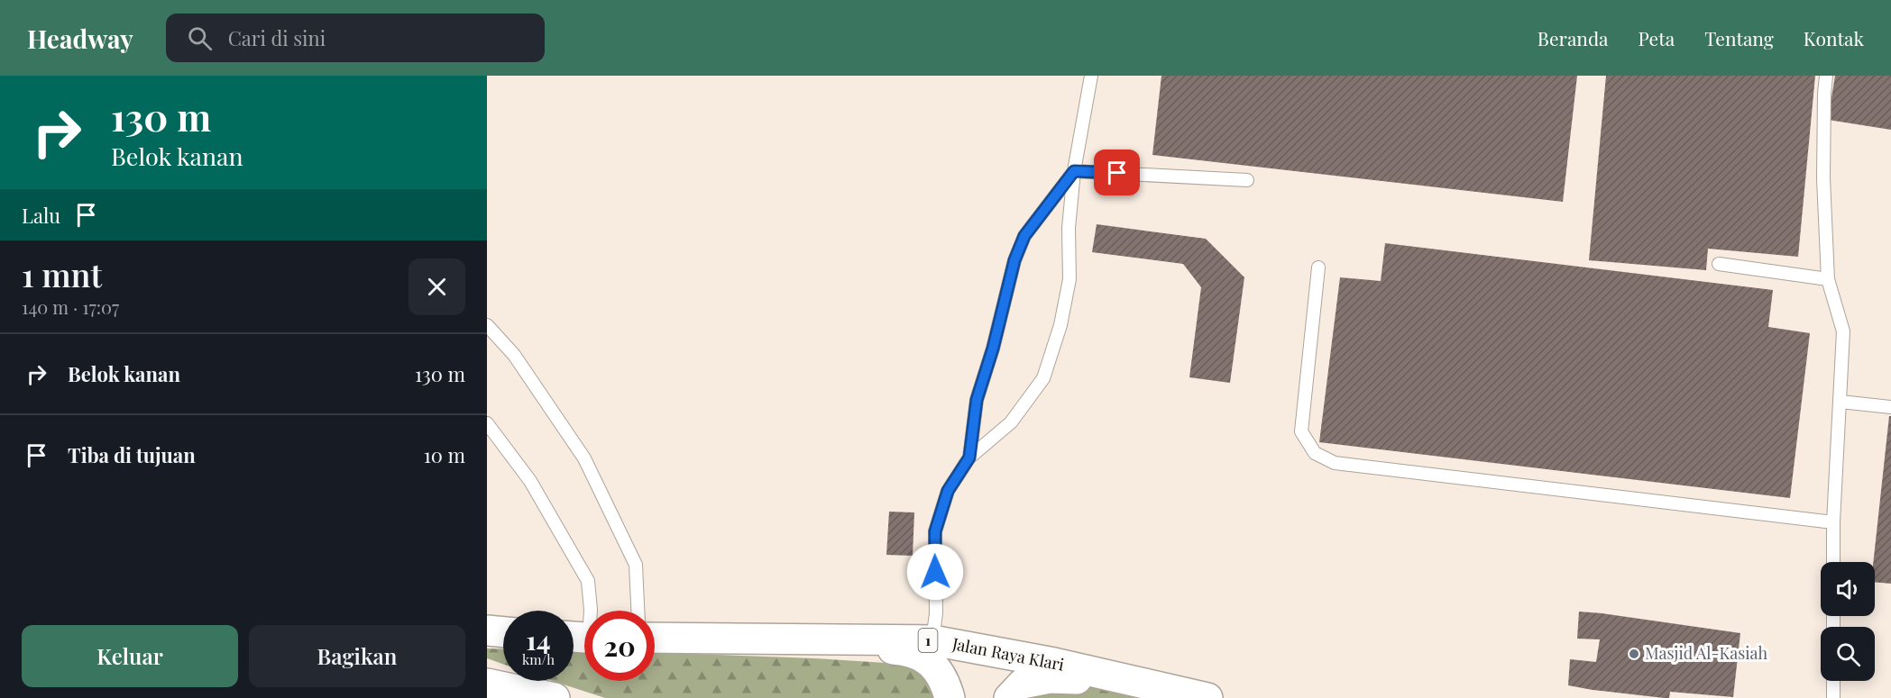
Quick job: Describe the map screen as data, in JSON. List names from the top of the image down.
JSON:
{
  "streets": {
    "highway": ["1", "Jalan Raya Klari"]
  },
  "places": ["Masjid Al-Kasiah"],
  "page": {
    "header": "Headway",
    "search": "Cari di sini",
    "nav": [
      "Beranda",
      "Peta",
      "Tentang",
      "Kontak"
    ],
    "turn": ["130 m", "Belok kanan"],
    "then": "Lalu",
    "heading": ["1 mnt", "140 m · 17:07"],
    "list": [
      {
        "name": "Belok kanan",
        "value": "130 m"
      },
      {
        "name": "Tiba di tujuan",
        "value": "10 m"
      }
    ],
    "speed": "14 km/h",
    "limit": "20",
    "buttons": ["Keluar", "Bagikan"]
  }
}
